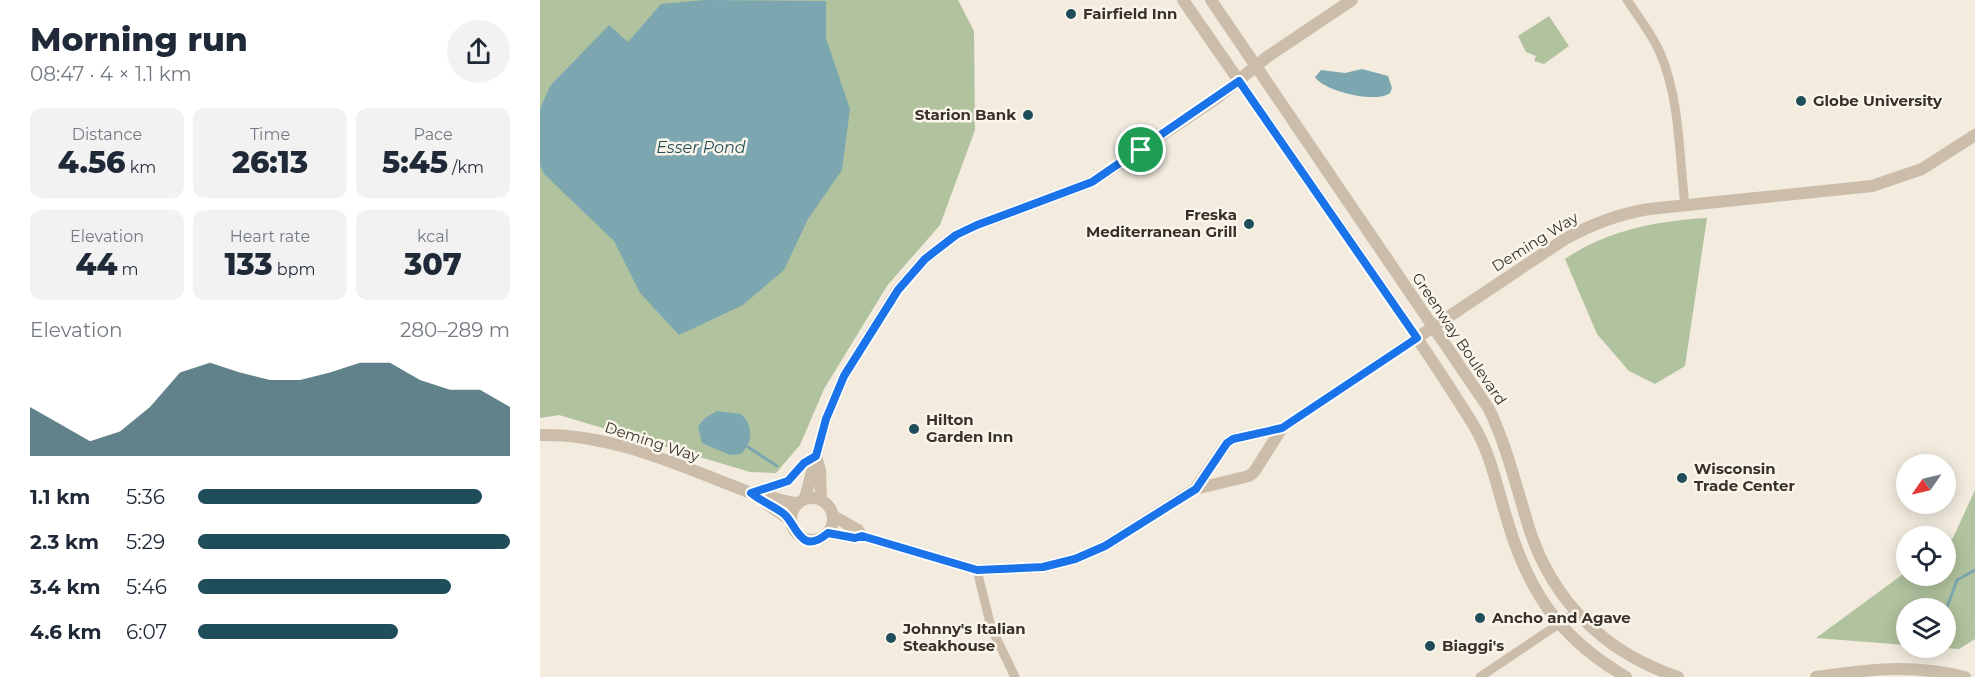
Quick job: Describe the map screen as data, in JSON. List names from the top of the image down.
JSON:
{
  "streets": {
    "street": ["Deming Way", "Greenway Boulevard"]
  },
  "crossings": [
    ["Deming Way", "Greenway Boulevard"]
  ],
  "water": ["Esser Pond"],
  "places": [
    "Fairfield Inn",
    "Globe University",
    "Starion Bank",
    "Freska Mediterranean Grill",
    "Hilton Garden Inn",
    "Wisconsin Trade Center",
    "Ancho and Agave",
    "Johnny's Italian Steakhouse",
    "Biaggi's"
  ],
  "north": "bottom left",
  "page": {
    "heading": ["Morning run", "08:47 · 4 × 1.1 km"],
    "stats": [
      ["Distance", "4.56 km"],
      ["Time", "26:13"],
      ["Pace", "5:45 /km"],
      ["Elevation", "44 m"],
      ["Heart rate", "133 bpm"],
      ["kcal", "307"]
    ],
    "chart": ["Elevation", "280–289 m"],
    "list": [
      {
        "name": "1.1 km",
        "note": "5:36"
      },
      {
        "name": "2.3 km",
        "note": "5:29"
      },
      {
        "name": "3.4 km",
        "note": "5:46"
      },
      {
        "name": "4.6 km",
        "note": "6:07"
      }
    ]
  }
}
